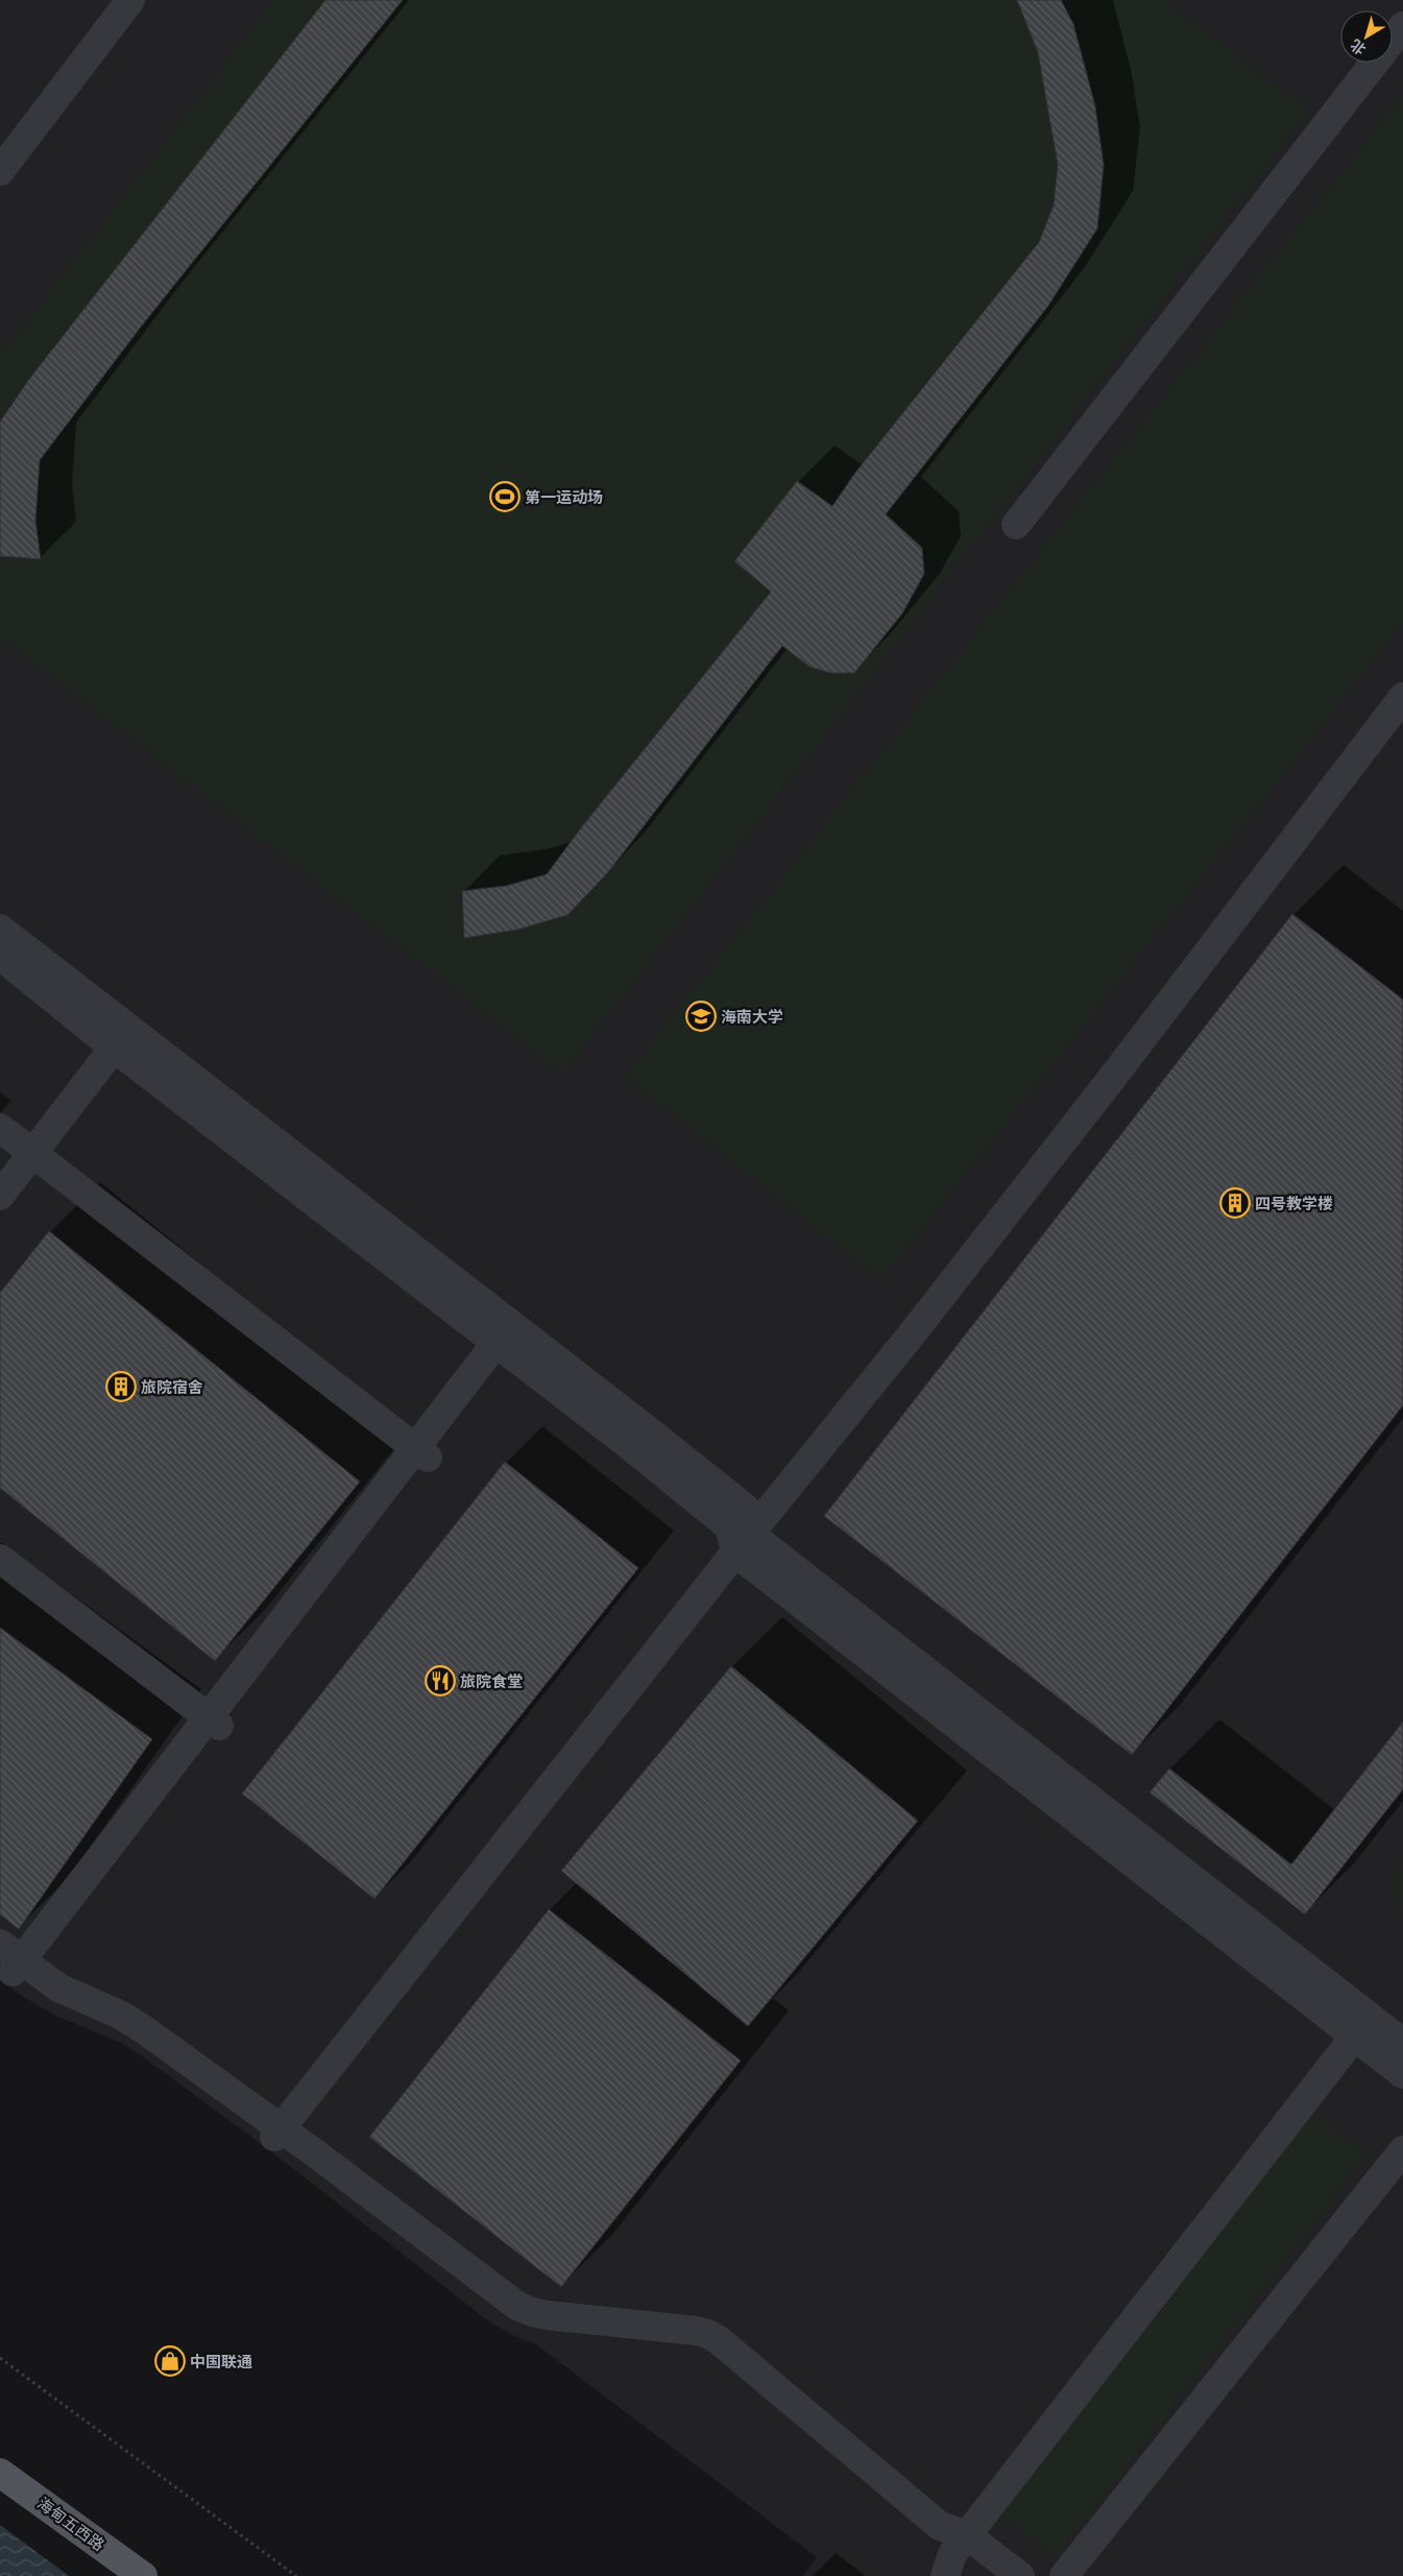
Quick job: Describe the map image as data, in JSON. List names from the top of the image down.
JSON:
{
  "streets": {
    "main road": ["海甸五西路"]
  },
  "places": {
    "sports": ["第一运动场"],
    "school or university": ["海南大学"],
    "building": ["四号教学楼", "旅院宿舍"],
    "restaurant": ["旅院食堂"],
    "shop": ["中国联通"]
  },
  "north": "bottom left"
}
